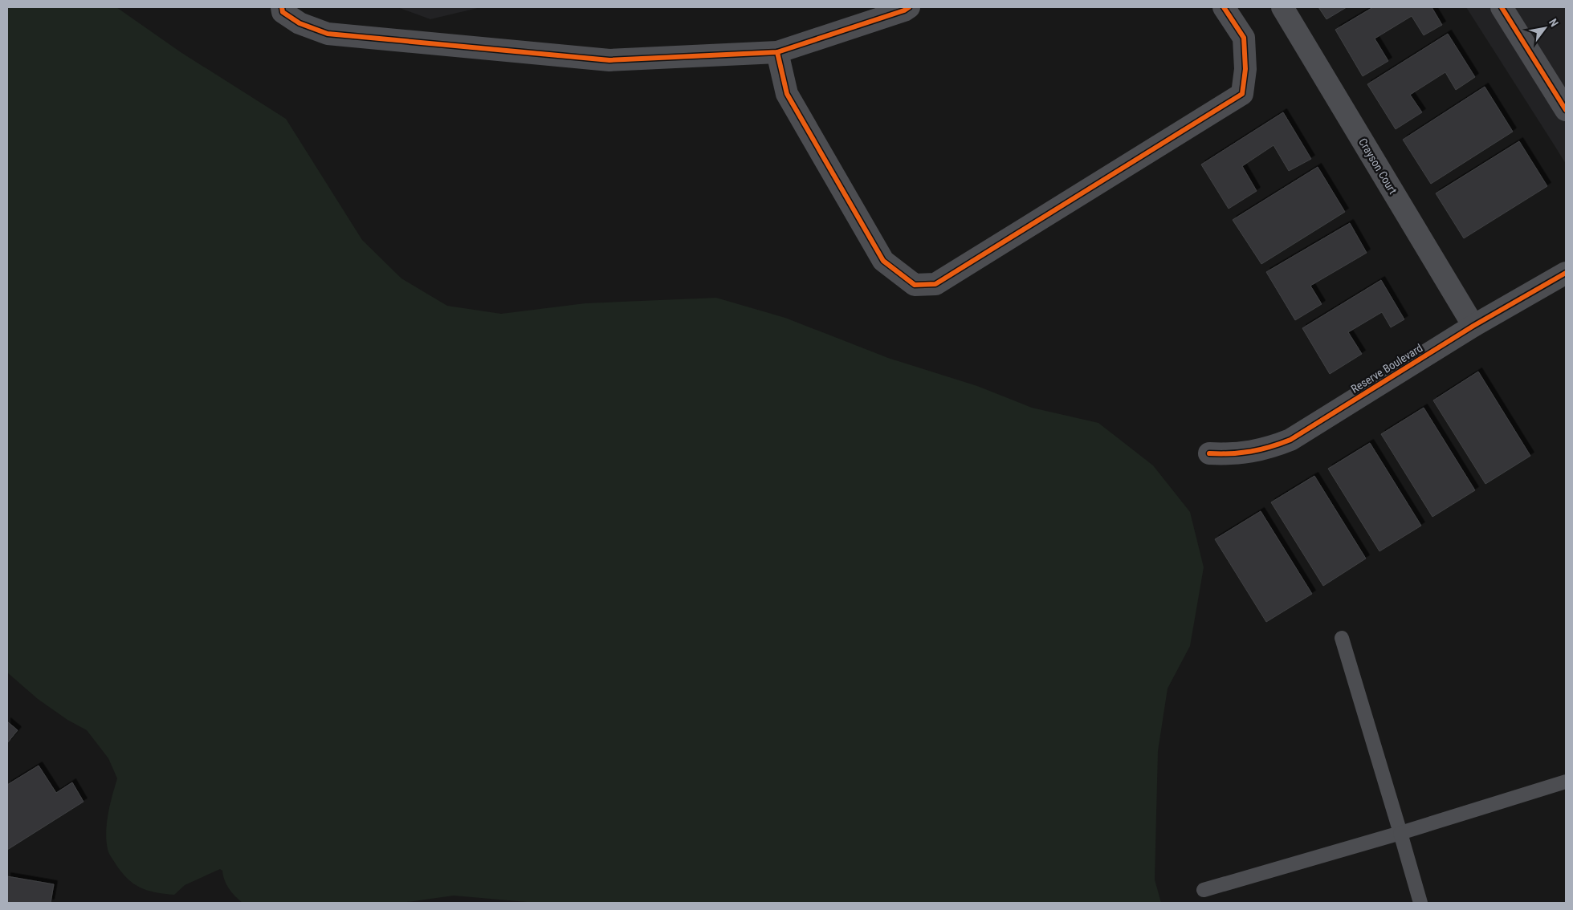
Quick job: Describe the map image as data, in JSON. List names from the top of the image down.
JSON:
{
  "streets": {
    "street": ["Crayson Court", "Reserve Boulevard"]
  },
  "crossings": [
    ["Crayson Court", "Reserve Boulevard"]
  ],
  "north": "top right"
}
